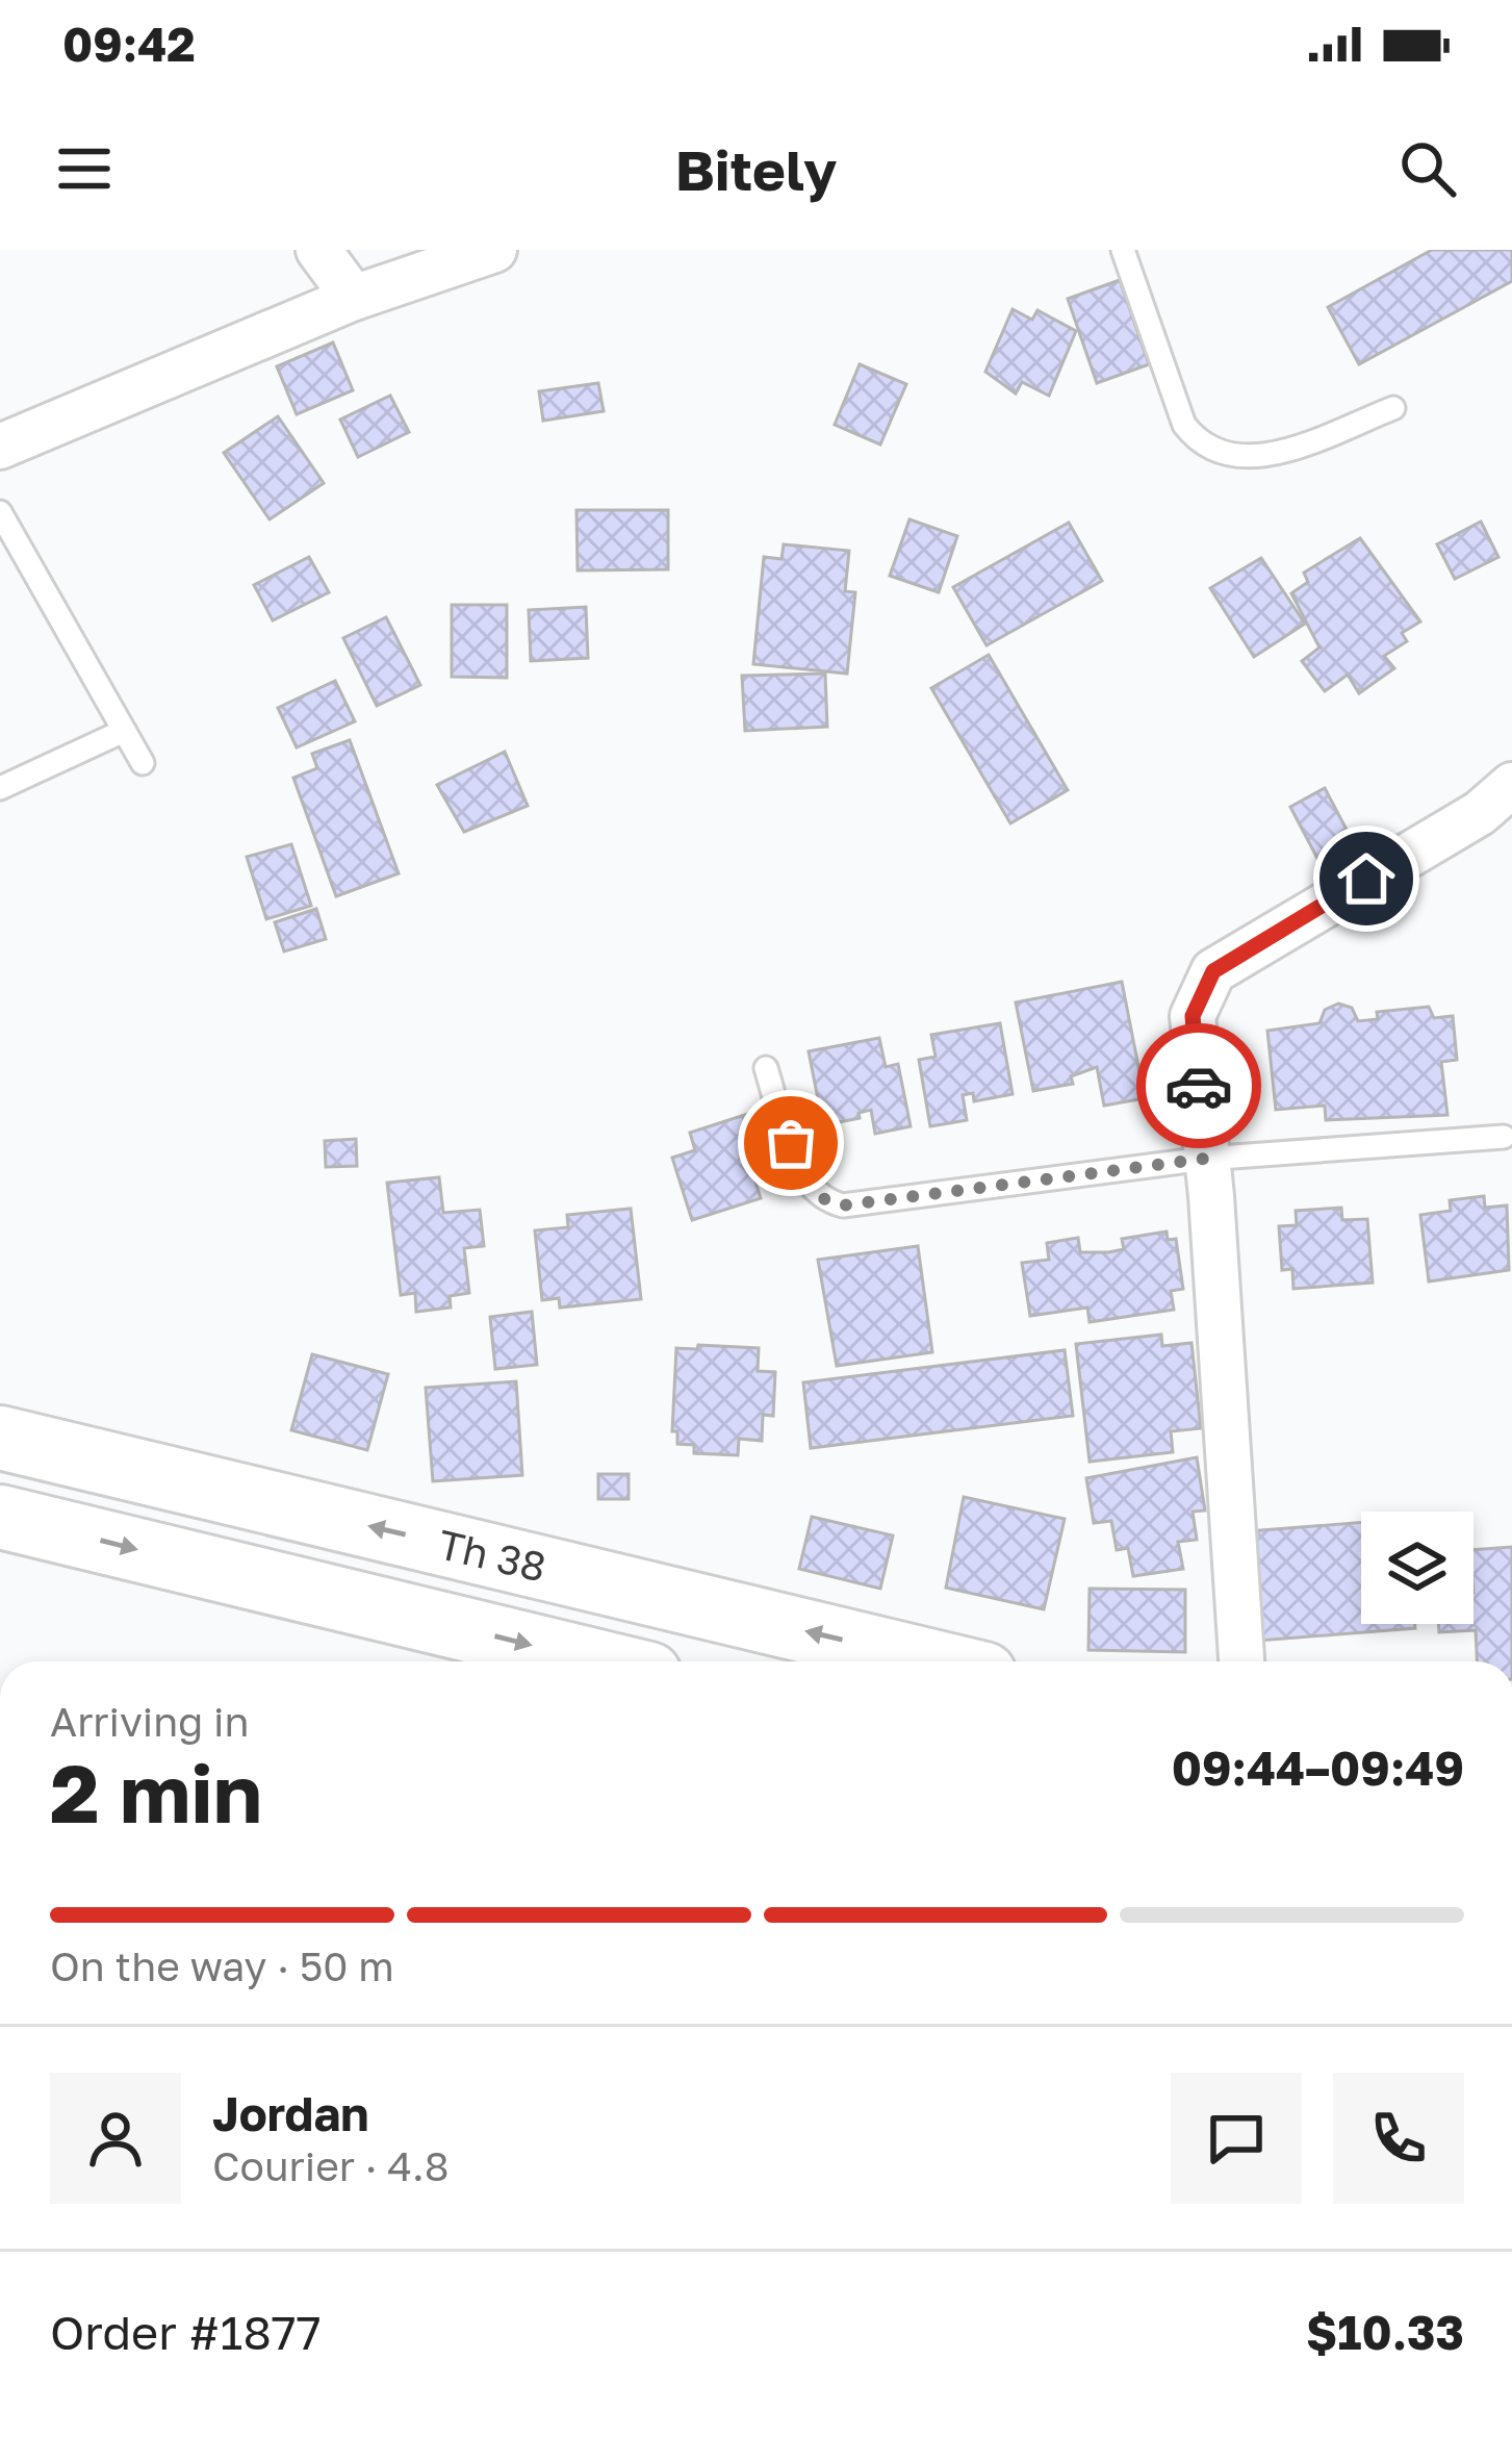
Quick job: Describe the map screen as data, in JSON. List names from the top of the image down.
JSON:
{
  "streets": {
    "street": ["Th 38"]
  },
  "page": {
    "status": "09:42",
    "header": "Bitely",
    "heading": ["2 min", "Arriving in", "09:44–09:49"],
    "panel": [
      "Jordan",
      "Courier · 4.8",
      "Order #1877",
      "$10.33"
    ],
    "bar": "On the way · 50 m"
  }
}
